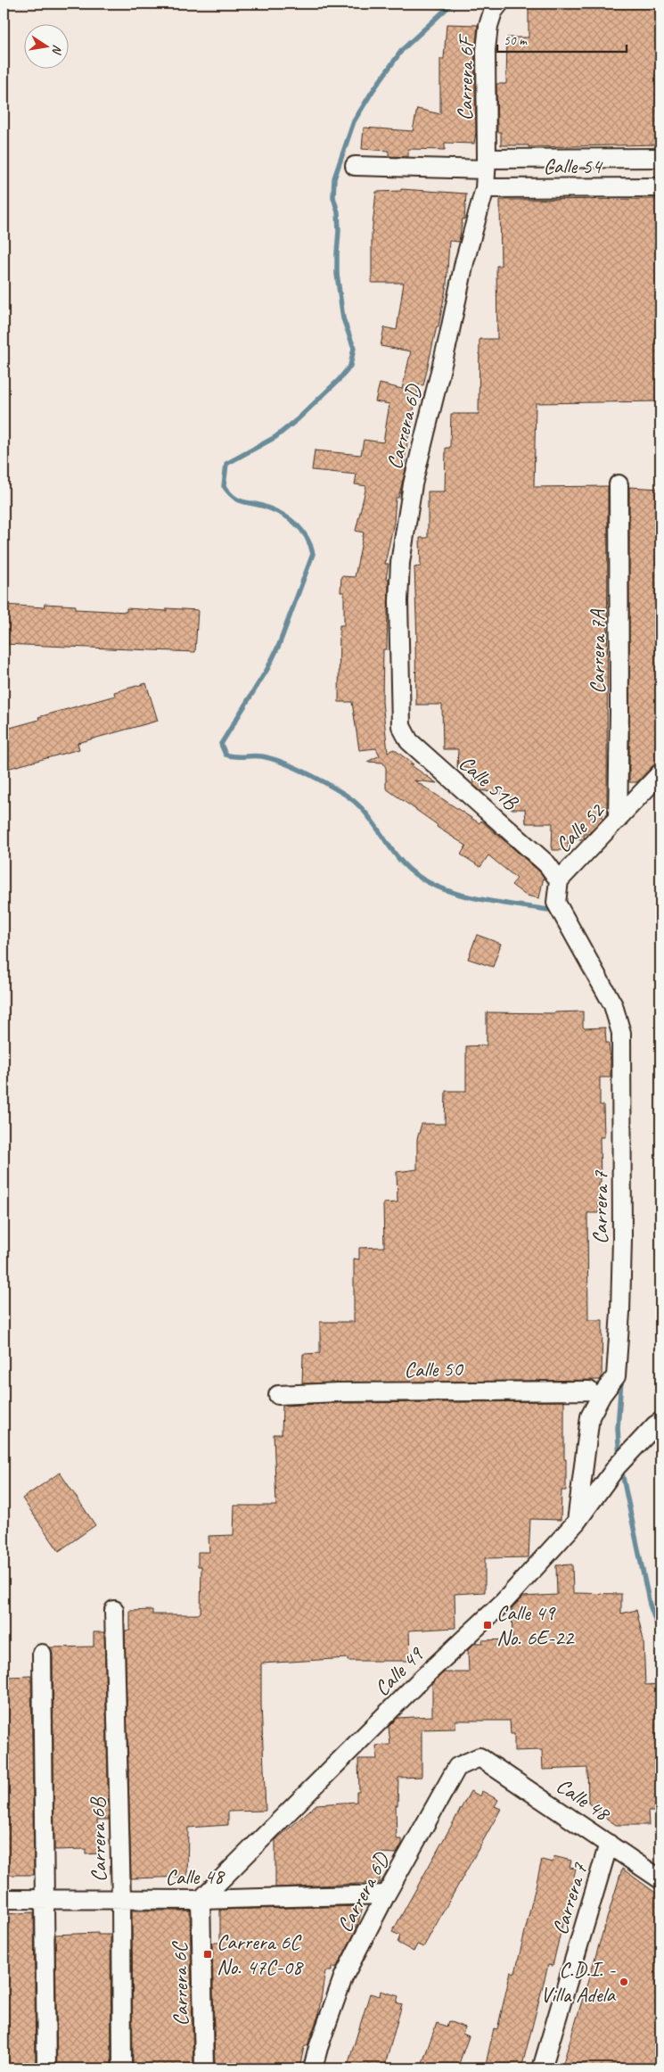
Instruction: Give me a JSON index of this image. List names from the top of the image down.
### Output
{
  "streets": {
    "street": [
      "Carrera 6F",
      "Calle 54",
      "Carrera 6D",
      "Carrera 7A",
      "Calle 51B",
      "Calle 52",
      "Carrera 7",
      "Calle 50",
      "Calle 49",
      "Calle 48",
      "Carrera 6B",
      "Carrera 6C"
    ]
  },
  "crossings": [
    ["Carrera 6F", "Calle 54"],
    ["Carrera 6F", "Carrera 6D"],
    ["Calle 54", "Carrera 6D"],
    ["Carrera 6D", "Calle 51B"],
    ["Carrera 6D", "Calle 48"],
    ["Carrera 7A", "Calle 52"],
    ["Calle 51B", "Calle 52"],
    ["Calle 52", "Carrera 7"],
    ["Carrera 7", "Calle 49"],
    ["Carrera 7", "Calle 48"],
    ["Calle 49", "Calle 48"],
    ["Calle 49", "Carrera 6C"],
    ["Calle 48", "Carrera 6B"],
    ["Calle 48", "Carrera 6C"]
  ],
  "places": {
    "transit": ["Calle 49 No. 6E-22", "Carrera 6C No. 47C-08"],
    "other": ["C.D.I. - Villa Adela"]
  },
  "scale_bar": "50 m",
  "north": "right"
}
